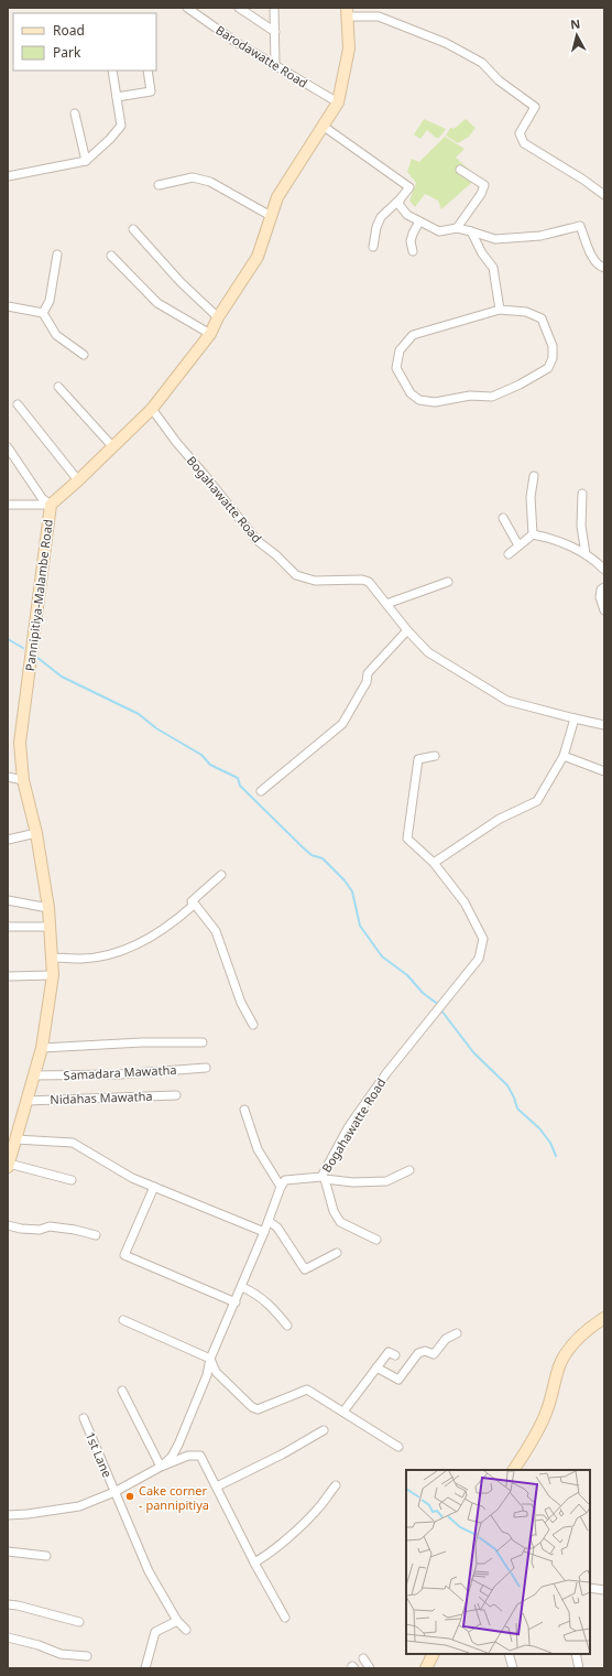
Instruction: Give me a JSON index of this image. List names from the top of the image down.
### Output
{
  "streets": {
    "street": [
      "Barodawatte Road",
      "Bogahawatte Road",
      "Pannipitiya-Malambe Road",
      "Samadara Mawatha",
      "Nidahas Mawatha",
      "1st Lane"
    ]
  },
  "crossings": [
    ["Barodawatte Road", "Pannipitiya-Malambe Road"],
    ["Bogahawatte Road", "Pannipitiya-Malambe Road"],
    ["Pannipitiya-Malambe Road", "Samadara Mawatha"],
    ["Pannipitiya-Malambe Road", "Nidahas Mawatha"]
  ],
  "places": ["Cake corner - pannipitiya"],
  "legend": ["Road", "Park"],
  "north": "top"
}
